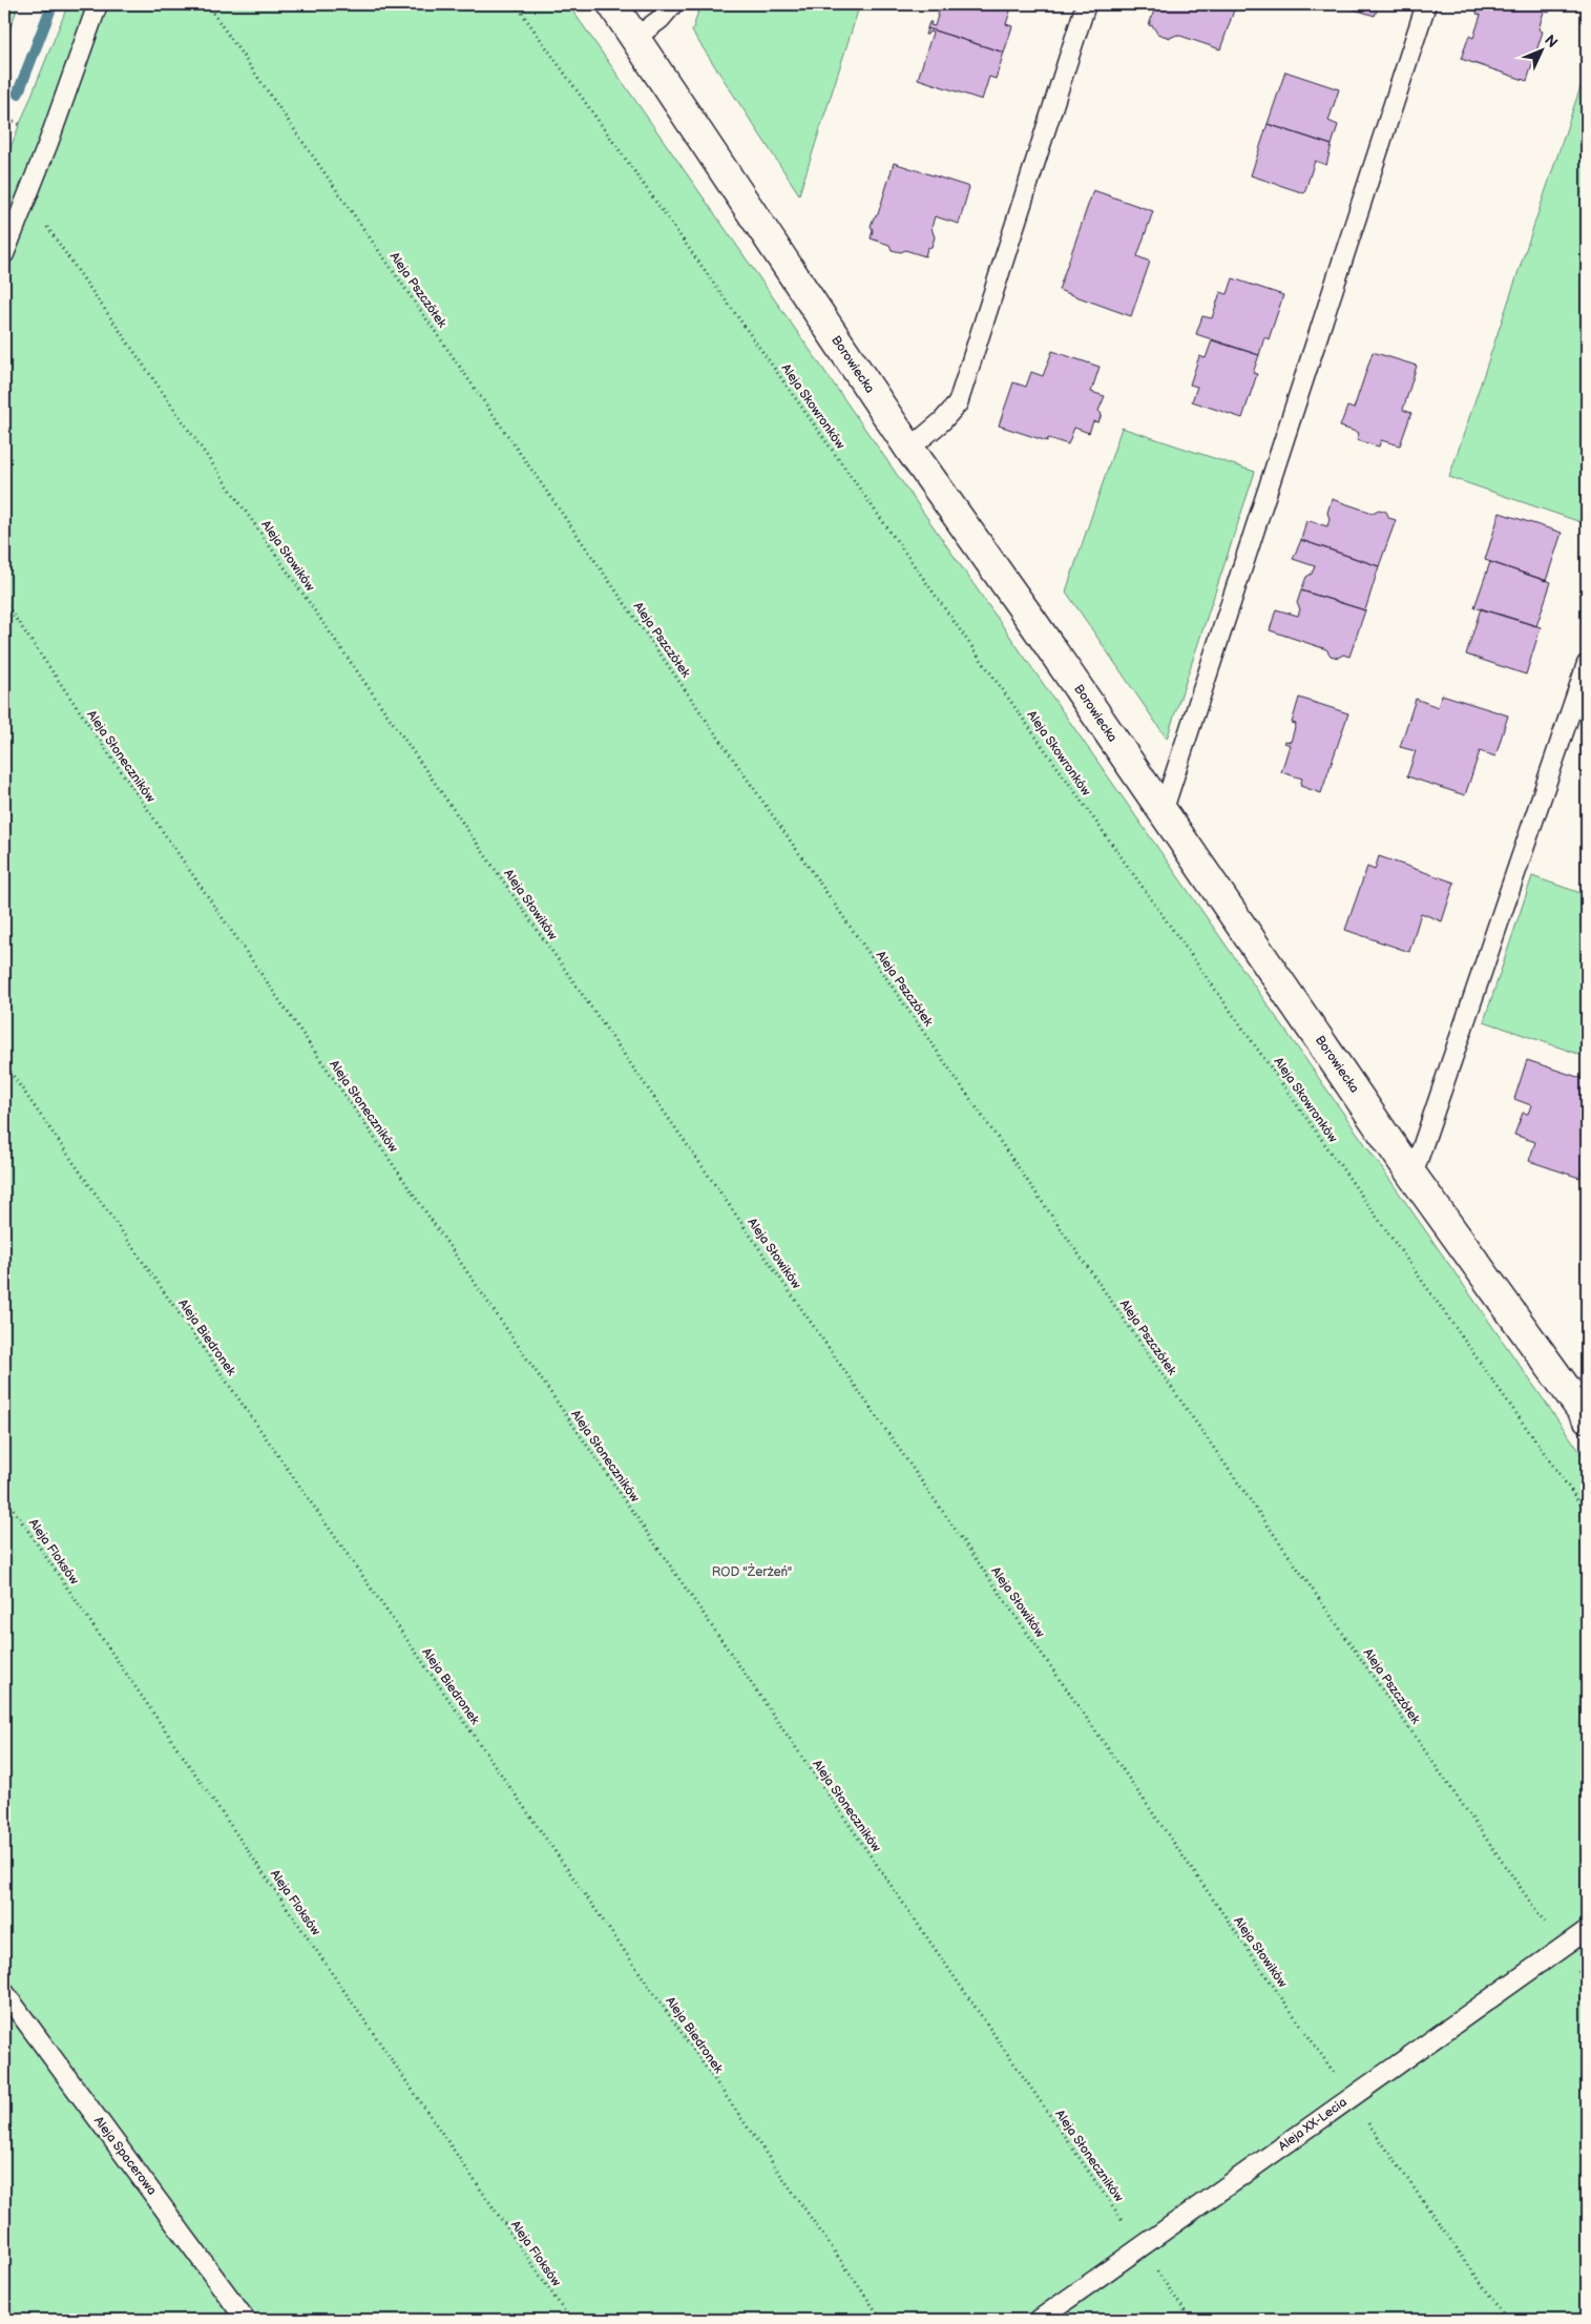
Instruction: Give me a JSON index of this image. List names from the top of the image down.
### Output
{
  "streets": {
    "street": ["Borowiecka"],
    "lane": ["Aleja XX-Lecia", "Aleja Spacerowa"],
    "path": [
      "Aleja Pszczółek",
      "Aleja Skowronków",
      "Aleja Słowików",
      "Aleja Słoneczników",
      "Aleja Biedronek",
      "Aleja Floksów"
    ]
  },
  "crossings": [
    ["Aleja Pszczółek", "Aleja XX-Lecia"],
    ["Aleja Słowików", "Aleja XX-Lecia"],
    ["Aleja Słoneczników", "Aleja XX-Lecia"]
  ],
  "parks": ["ROD \"Żerżeń\""],
  "north": "top right"
}
